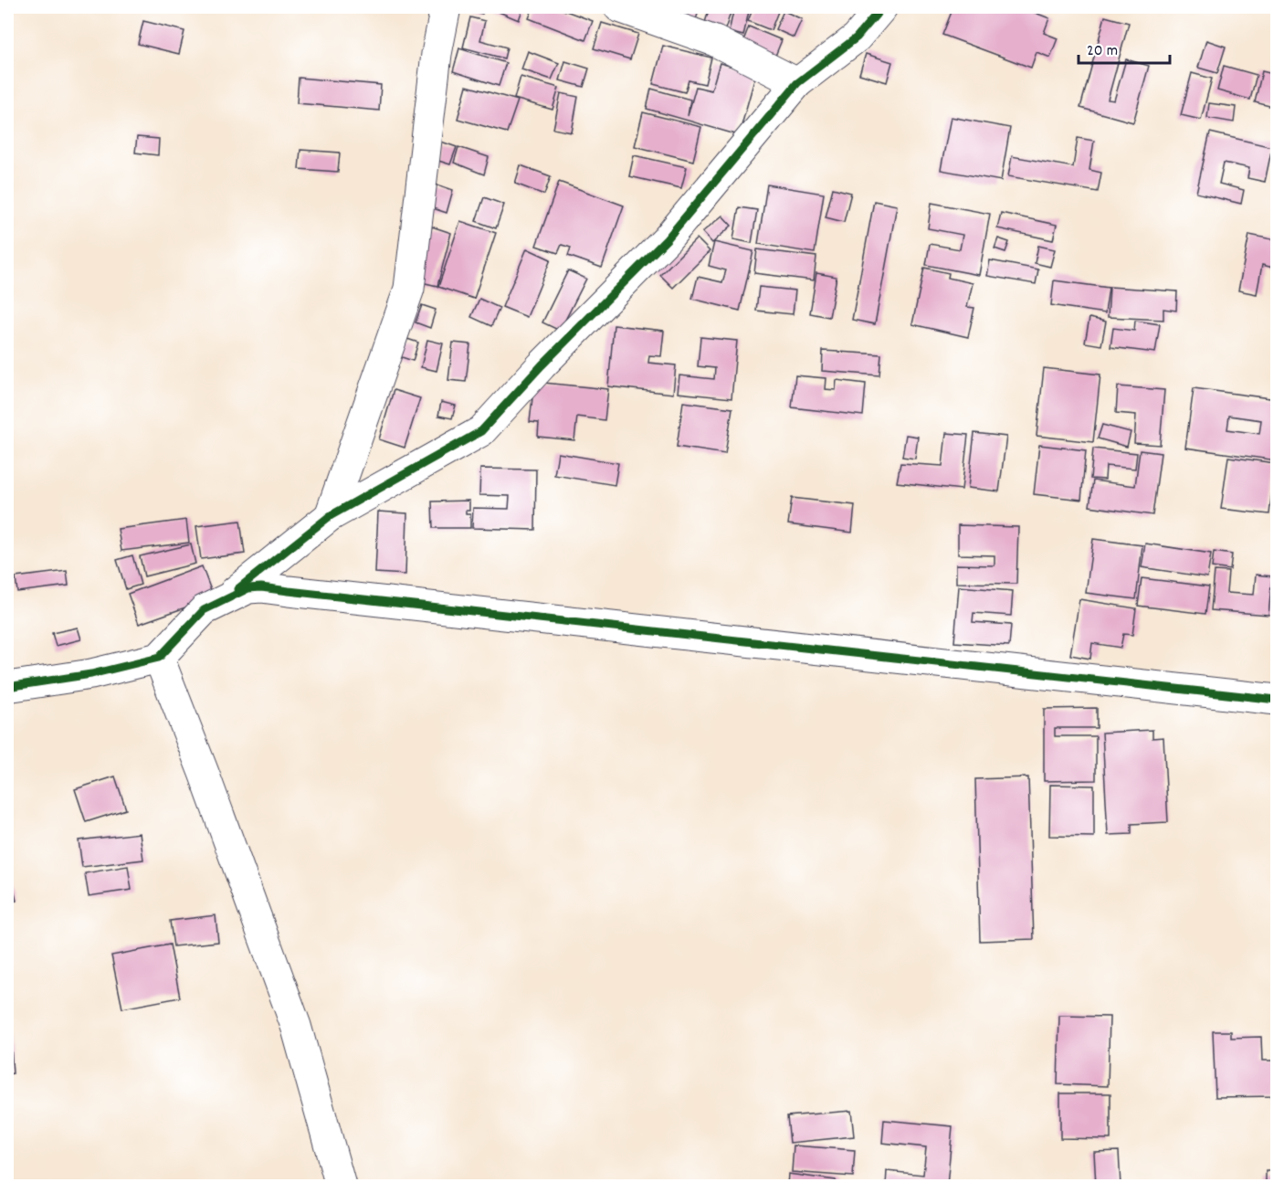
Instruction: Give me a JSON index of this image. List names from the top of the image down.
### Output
{
  "scale_bar": "20 m"
}
